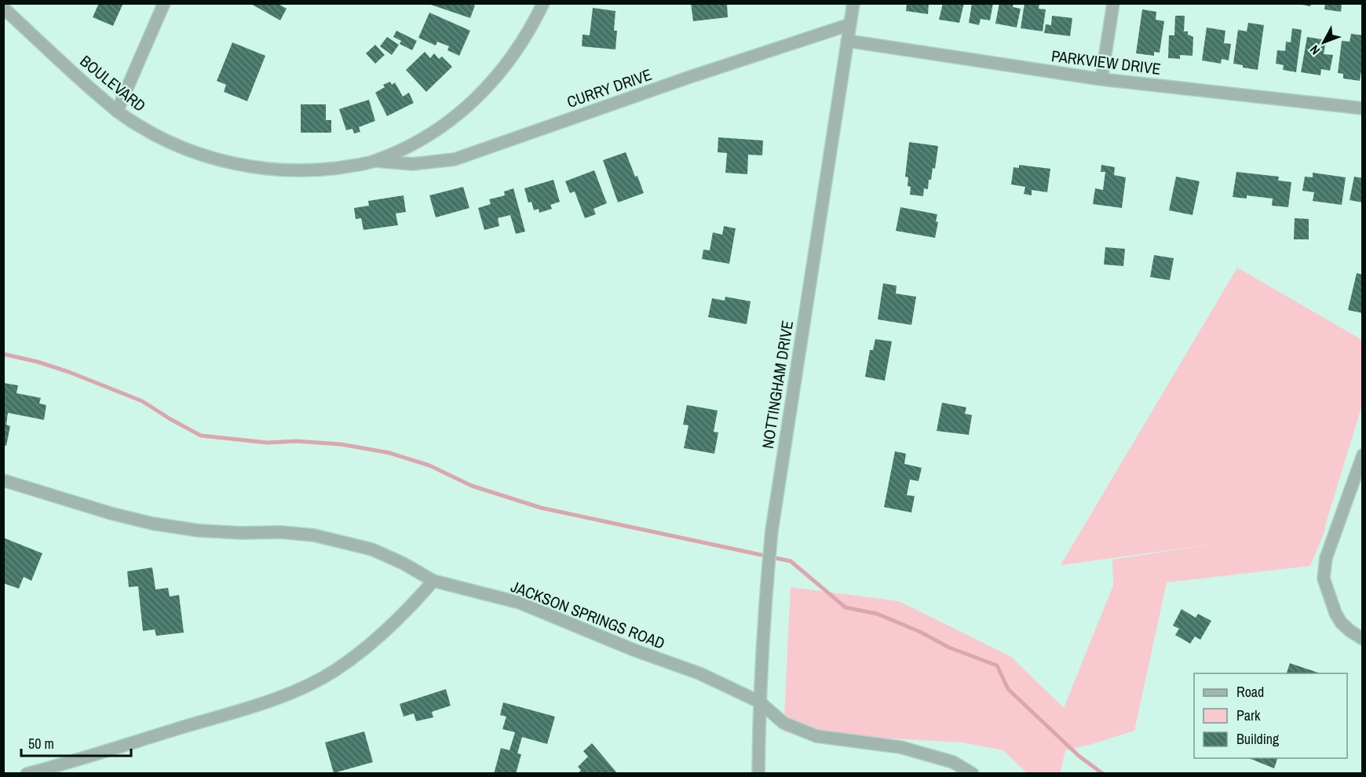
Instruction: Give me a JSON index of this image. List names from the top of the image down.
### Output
{
  "streets": {
    "street": [
      "PARKVIEW DRIVE",
      "BOULEVARD",
      "CURRY DRIVE",
      "NOTTINGHAM DRIVE",
      "JACKSON SPRINGS ROAD"
    ]
  },
  "crossings": [
    ["PARKVIEW DRIVE", "NOTTINGHAM DRIVE"],
    ["BOULEVARD", "CURRY DRIVE"],
    ["CURRY DRIVE", "NOTTINGHAM DRIVE"],
    ["NOTTINGHAM DRIVE", "JACKSON SPRINGS ROAD"]
  ],
  "legend": ["Road", "Park", "Building"],
  "scale_bar": "50 m",
  "north": "bottom left"
}
